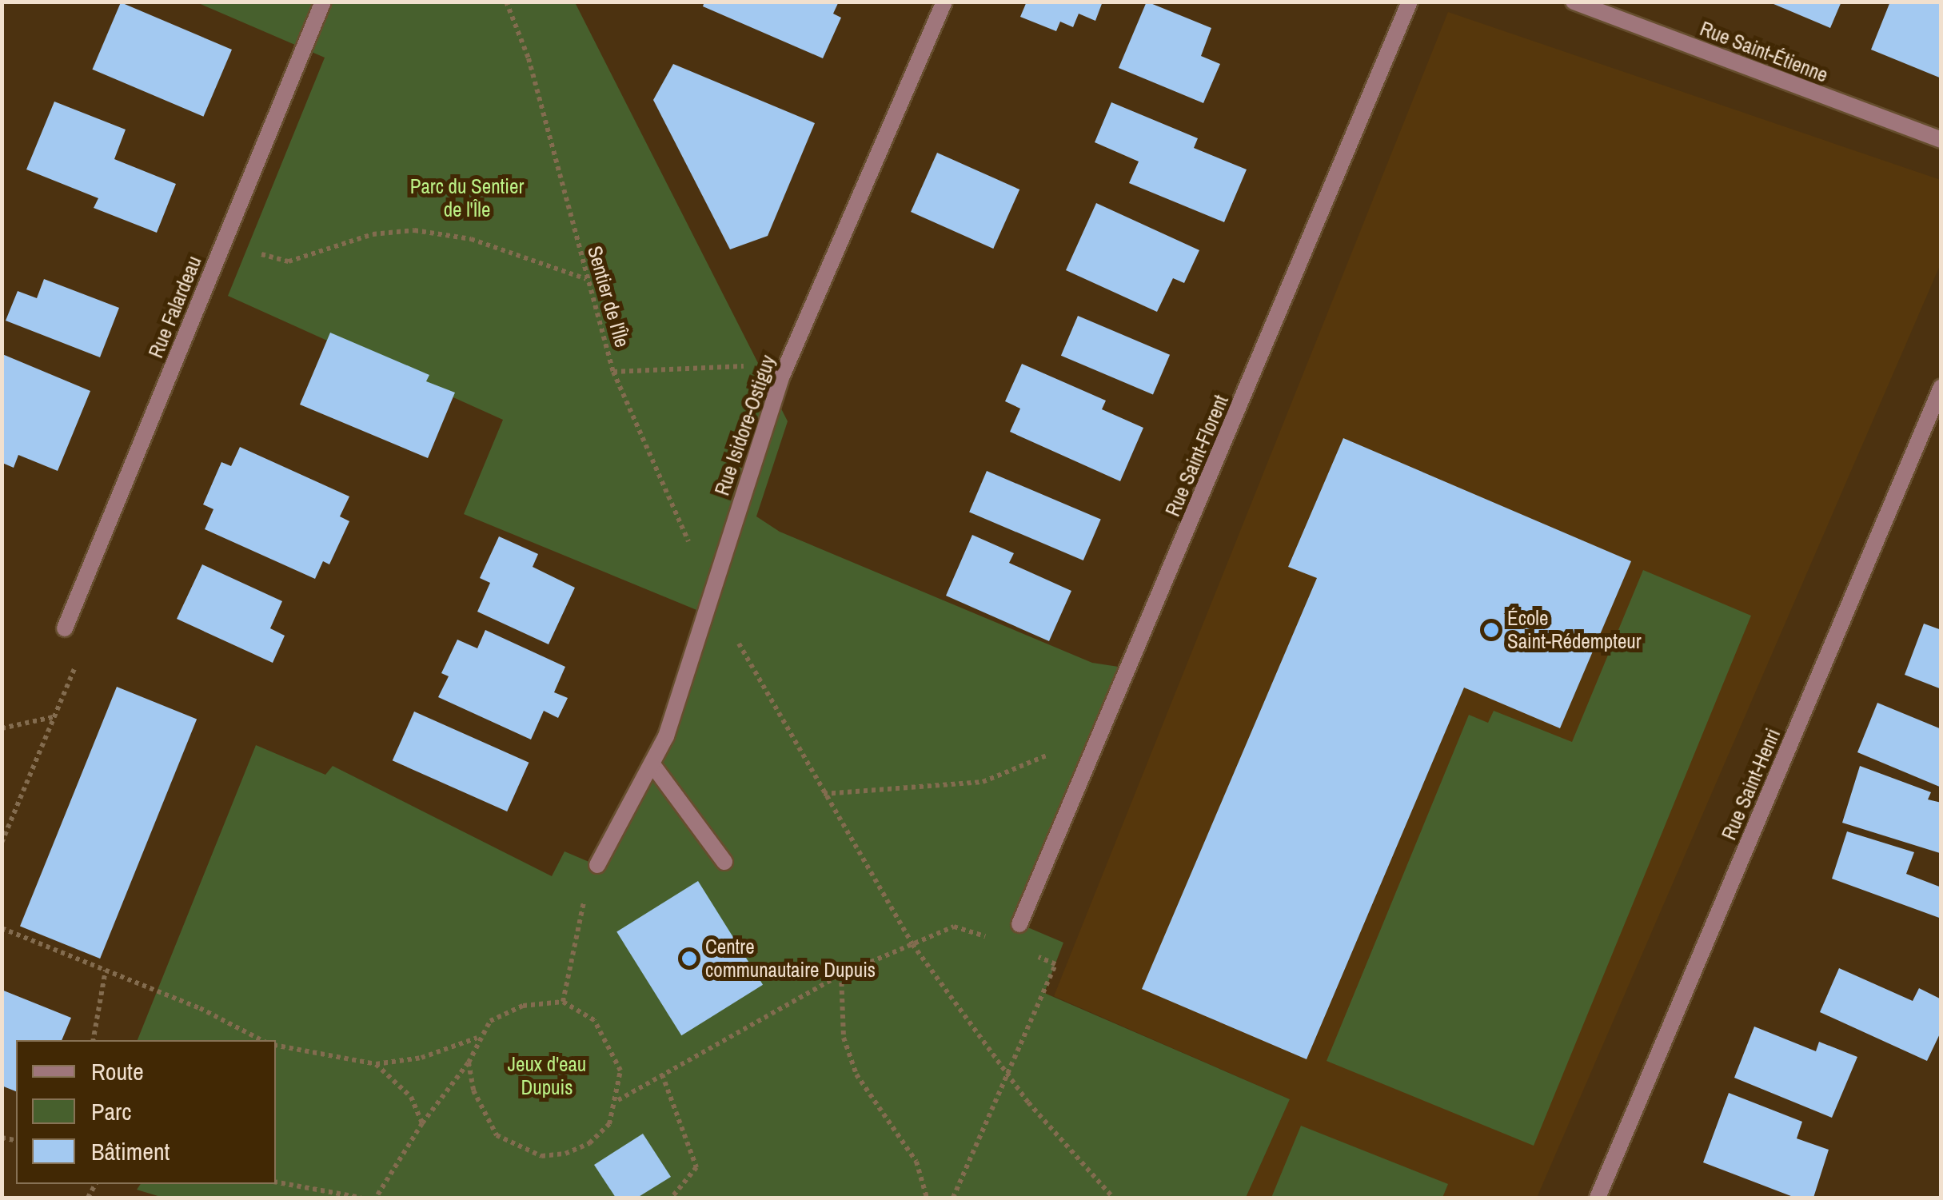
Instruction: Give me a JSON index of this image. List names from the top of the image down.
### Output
{
  "streets": {
    "street": [
      "Rue Saint-Étienne",
      "Rue Falardeau",
      "Rue Isidore-Ostiguy",
      "Rue Saint-Florent",
      "Rue Saint-Henri"
    ],
    "path": ["Sentier de l'Île"]
  },
  "crossings": [
    ["Sentier de l'Île", "Rue Isidore-Ostiguy"]
  ],
  "parks": ["Parc du Sentier de l'Île", "Jeux d'eau Dupuis"],
  "places": ["École Saint-Rédempteur", "Centre communautaire Dupuis"],
  "legend": ["Route", "Parc", "Bâtiment"]
}
